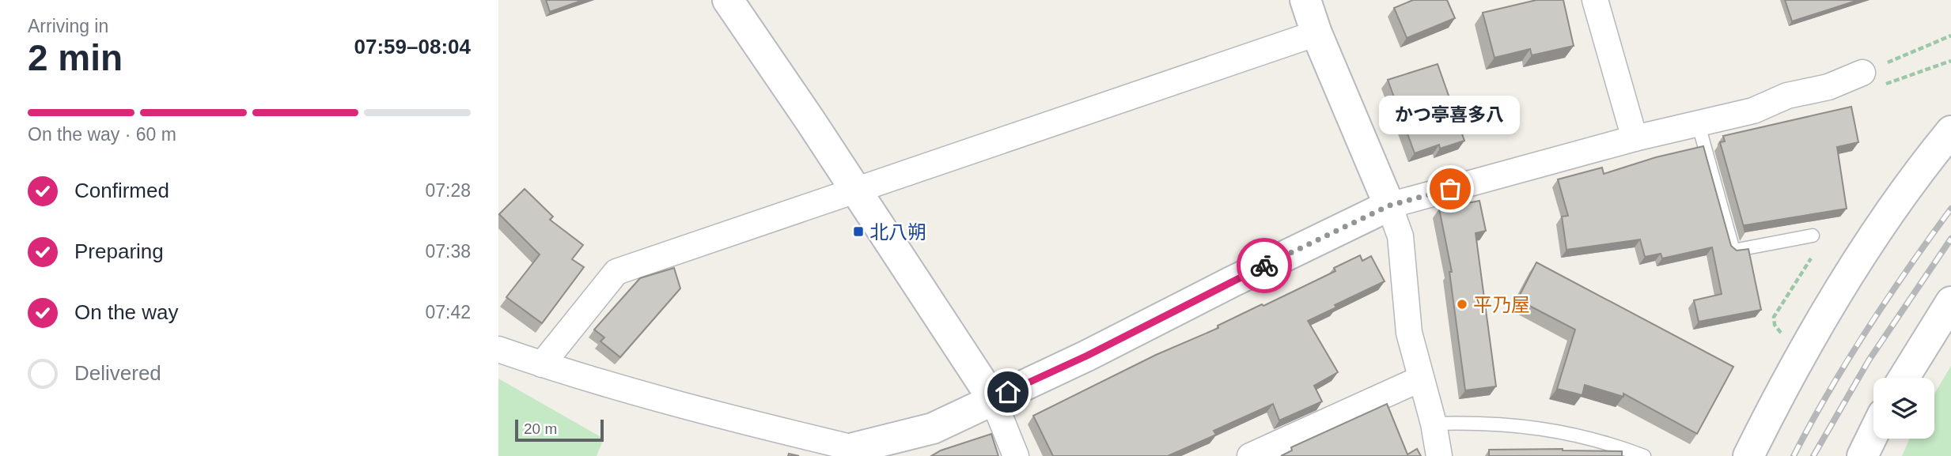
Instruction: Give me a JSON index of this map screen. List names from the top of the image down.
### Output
{
  "places": {
    "other": ["かつ亭喜多八", "平乃屋"],
    "transit": ["北八朔"]
  },
  "scale_bar": "20 m",
  "page": {
    "heading": ["2 min", "Arriving in", "07:59–08:04"],
    "bar": "On the way · 60 m",
    "bubble": "かつ亭喜多八",
    "list": [
      ["Confirmed", "07:28"],
      ["Preparing", "07:38"],
      ["On the way", "07:42"],
      "Delivered"
    ],
    "scale": "20 m"
  }
}
